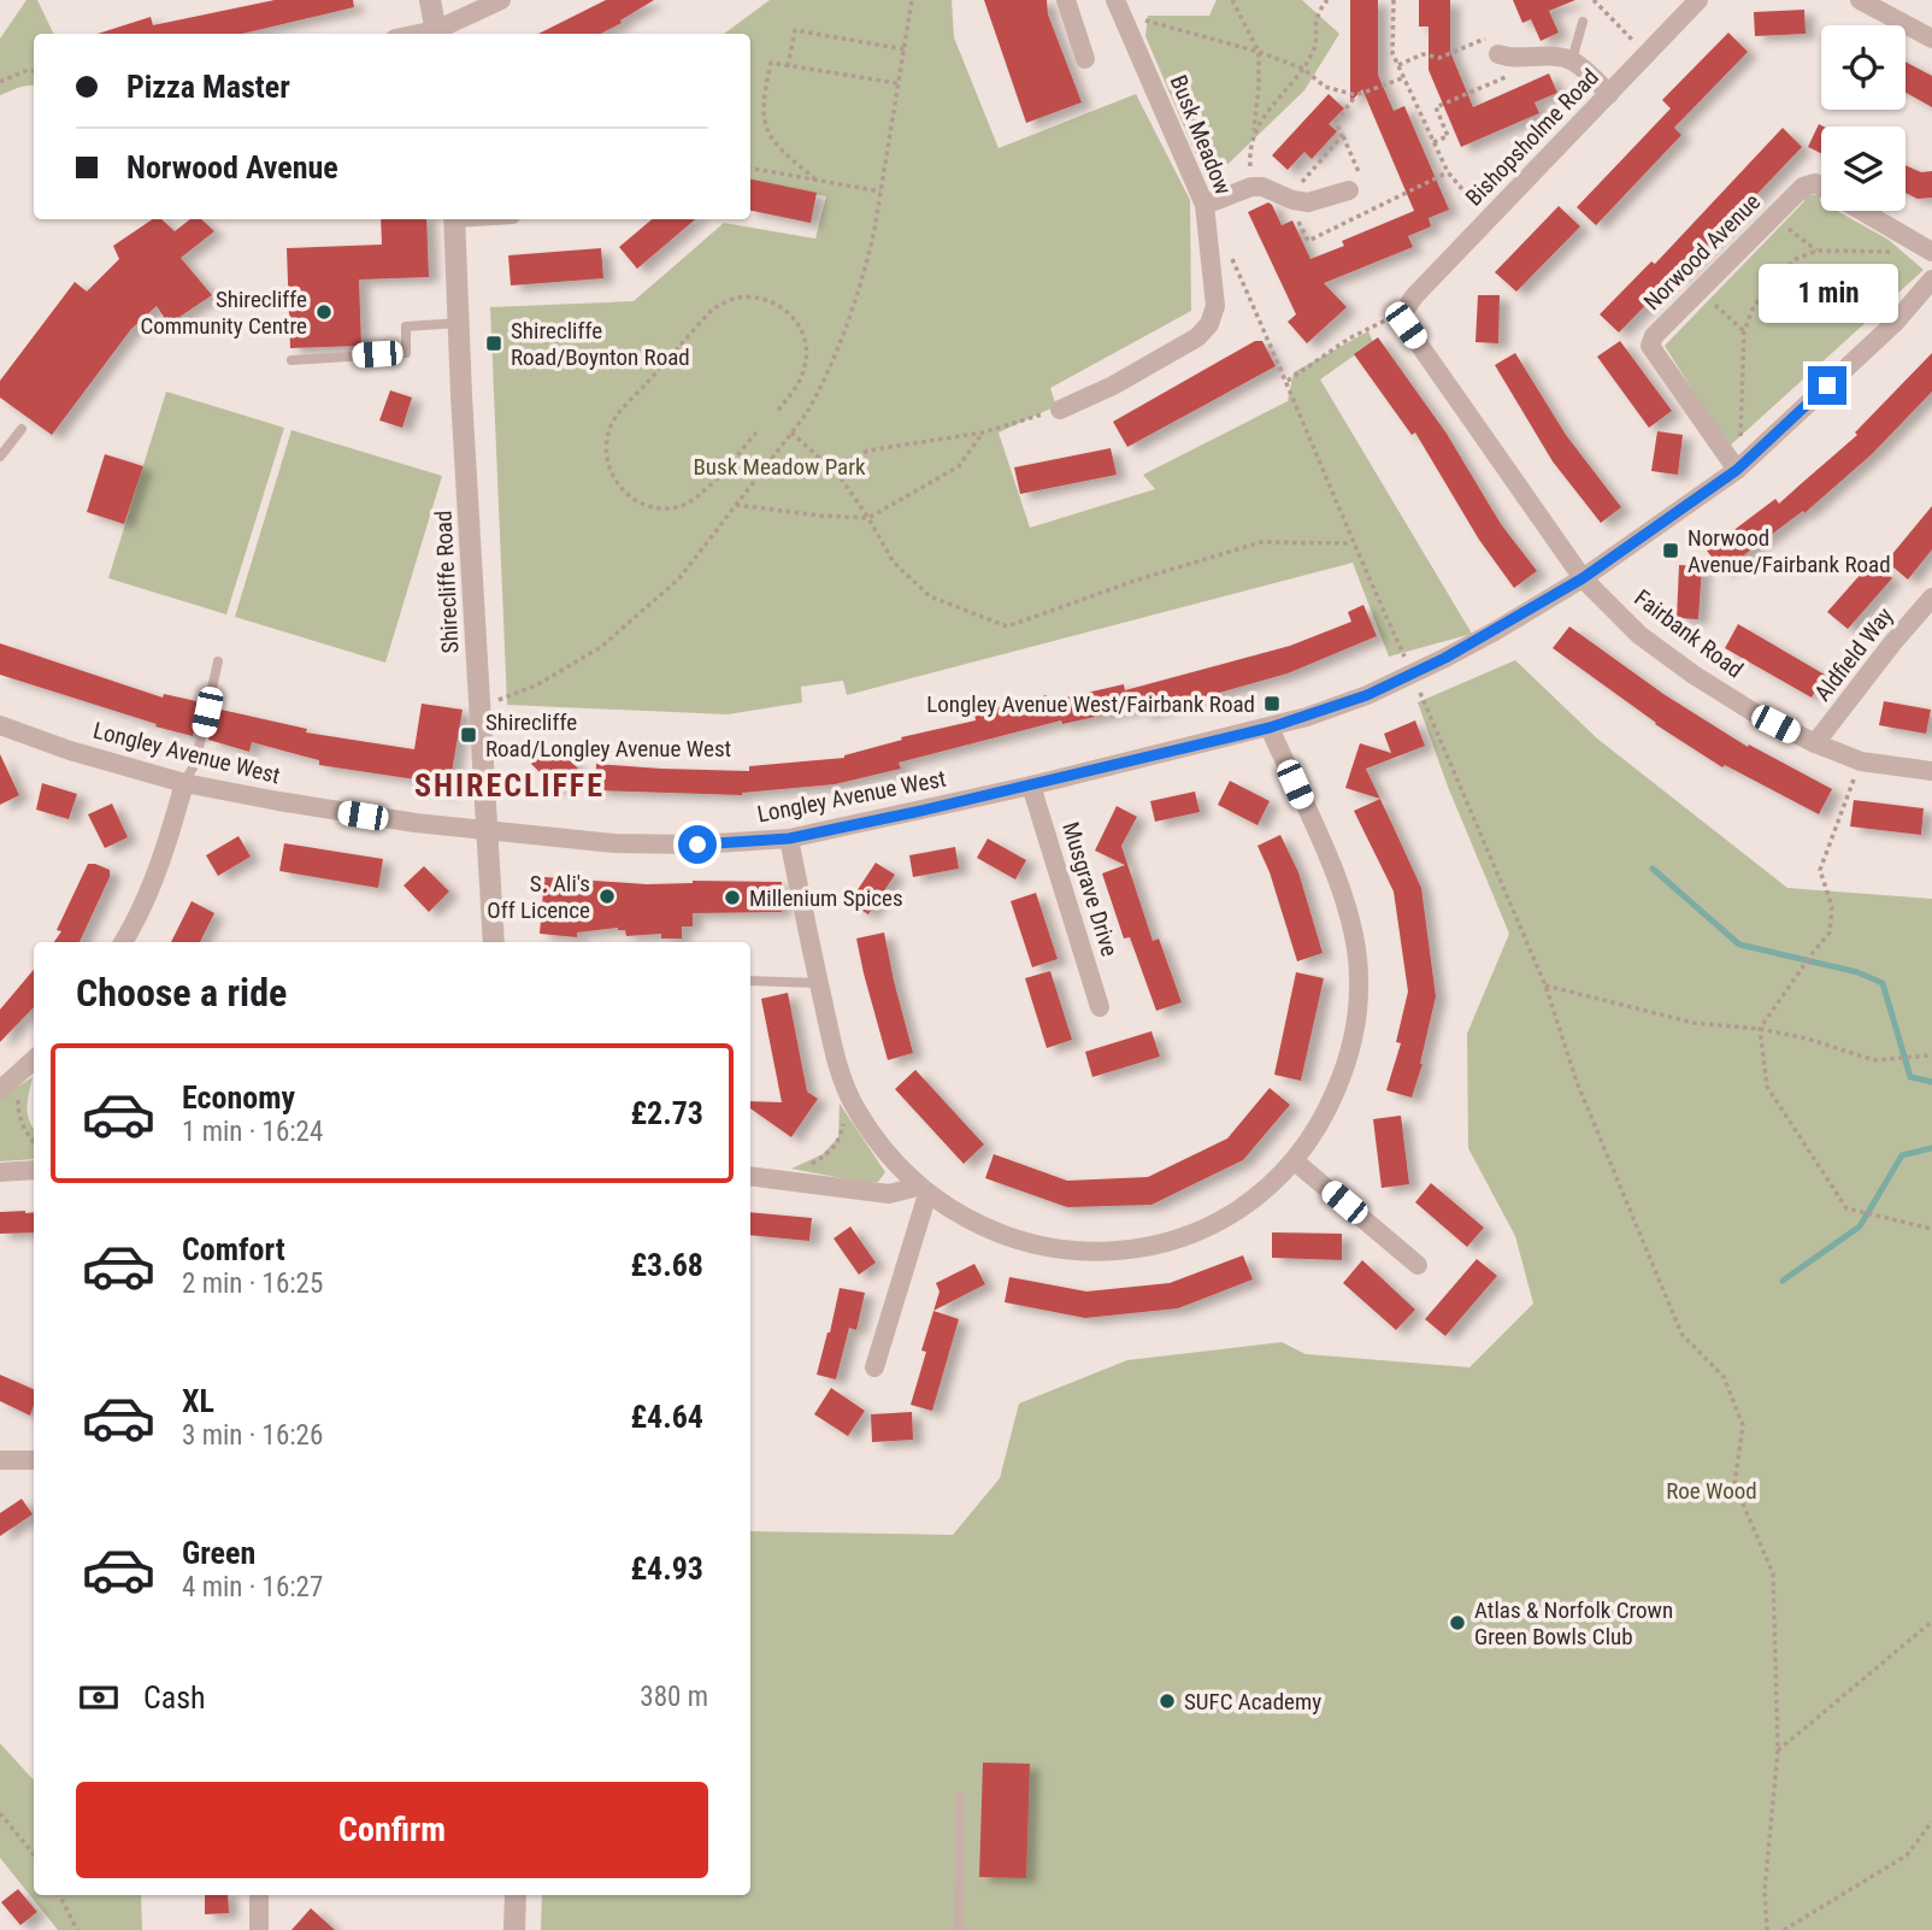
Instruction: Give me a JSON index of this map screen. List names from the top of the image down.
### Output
{
  "streets": {
    "street": [
      "Busk Meadow",
      "Bishopsholme Road",
      "Norwood Avenue",
      "Shirecliffe Road",
      "Fairbank Road",
      "Aldfield Way",
      "Longley Avenue West",
      "Musgrave Drive"
    ]
  },
  "crossings": [
    ["Bishopsholme Road", "Fairbank Road"],
    ["Shirecliffe Road", "Longley Avenue West"],
    ["Fairbank Road", "Aldfield Way"],
    ["Fairbank Road", "Longley Avenue West"],
    ["Longley Avenue West", "Musgrave Drive"]
  ],
  "districts": ["SHIRECLIFFE"],
  "parks": ["Busk Meadow Park", "Roe Wood"],
  "places": {
    "other": [
      "Shirecliffe Community Centre",
      "S. Ali's Off Licence",
      "Millenium Spices",
      "Atlas & Norfolk Crown Green Bowls Club",
      "SUFC Academy"
    ],
    "transit": [
      "Shirecliffe Road/Boynton Road",
      "Norwood Avenue/Fairbank Road",
      "Longley Avenue West/Fairbank Road",
      "Shirecliffe Road/Longley Avenue West"
    ]
  },
  "page": {
    "banner": ["Pizza Master", "Norwood Avenue"],
    "bubble": "1 min",
    "heading": "Choose a ride",
    "list": [
      {
        "name": "Economy",
        "note": "1 min · 16:24",
        "value": "£2.73"
      },
      {
        "name": "Comfort",
        "note": "2 min · 16:25",
        "value": "£3.68"
      },
      {
        "name": "XL",
        "note": "3 min · 16:26",
        "value": "£4.64"
      },
      {
        "name": "Green",
        "note": "4 min · 16:27",
        "value": "£4.93"
      }
    ],
    "pay": ["Cash", "380 m"],
    "buttons": "Confirm"
  }
}
